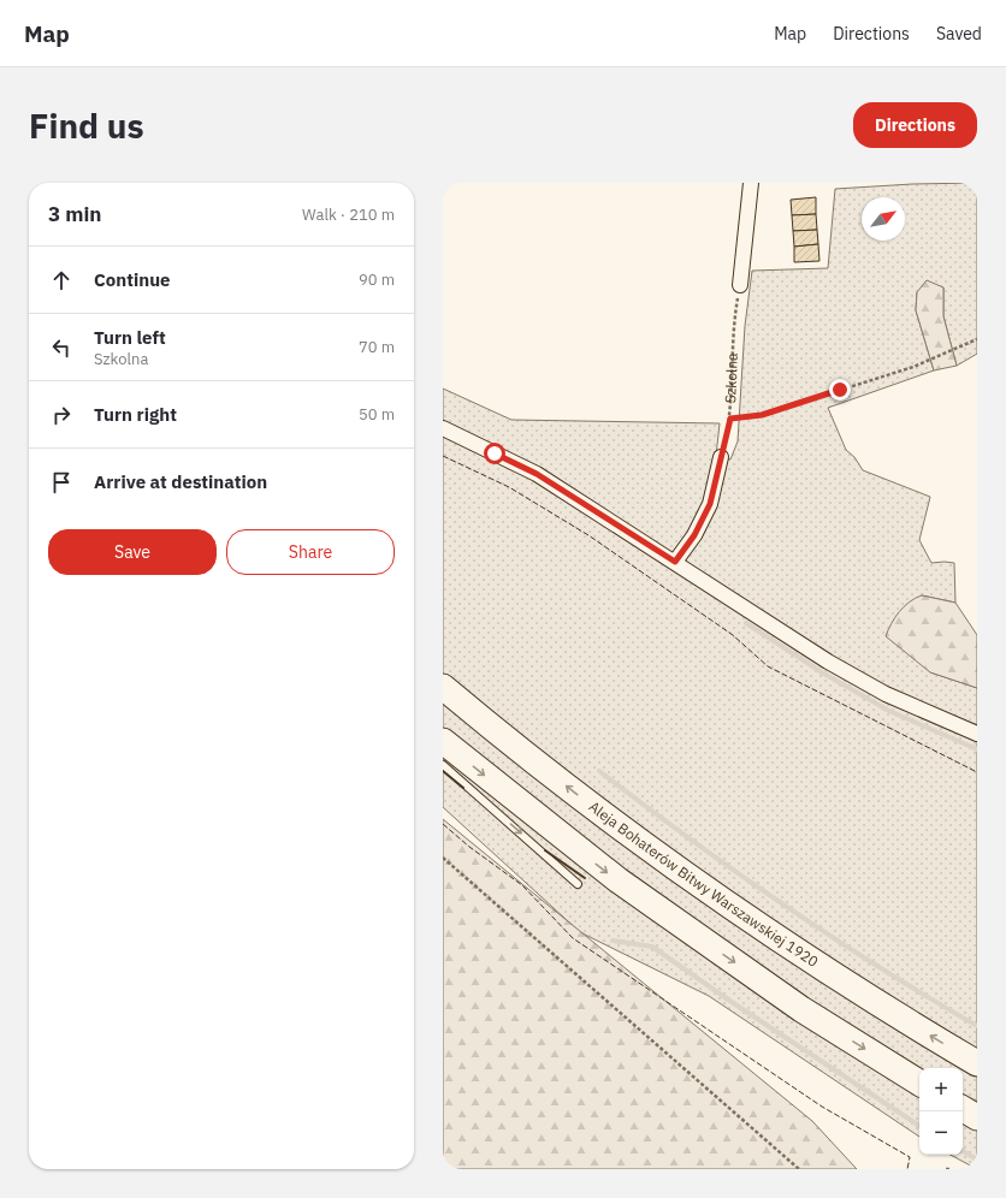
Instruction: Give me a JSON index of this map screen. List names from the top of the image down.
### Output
{
  "streets": {
    "highway": ["Aleja Bohaterów Bitwy Warszawskiej 1920"],
    "path": ["Szkolna"]
  },
  "north": "top right",
  "page": {
    "header": "Map",
    "nav": ["Map", "Directions", "Saved"],
    "buttons": [
      "Directions",
      ["Save", "Share"]
    ],
    "title": "Find us",
    "heading": ["3 min", "Walk · 210 m"],
    "list": [
      ["Continue", "90 m"],
      ["Turn left", "Szkolna", "70 m"],
      ["Turn right", "50 m"],
      "Arrive at destination"
    ],
    "map_buttons": ["+", "−"]
  }
}
